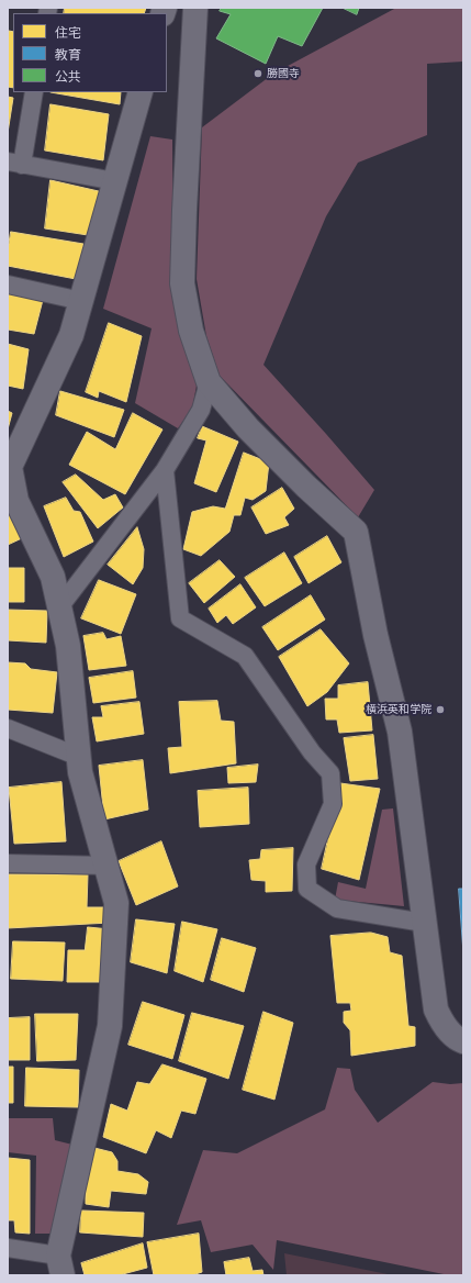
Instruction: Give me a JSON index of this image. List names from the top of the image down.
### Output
{
  "places": ["勝國寺", "横浜英和学院"],
  "legend": ["住宅", "教育", "公共"]
}
